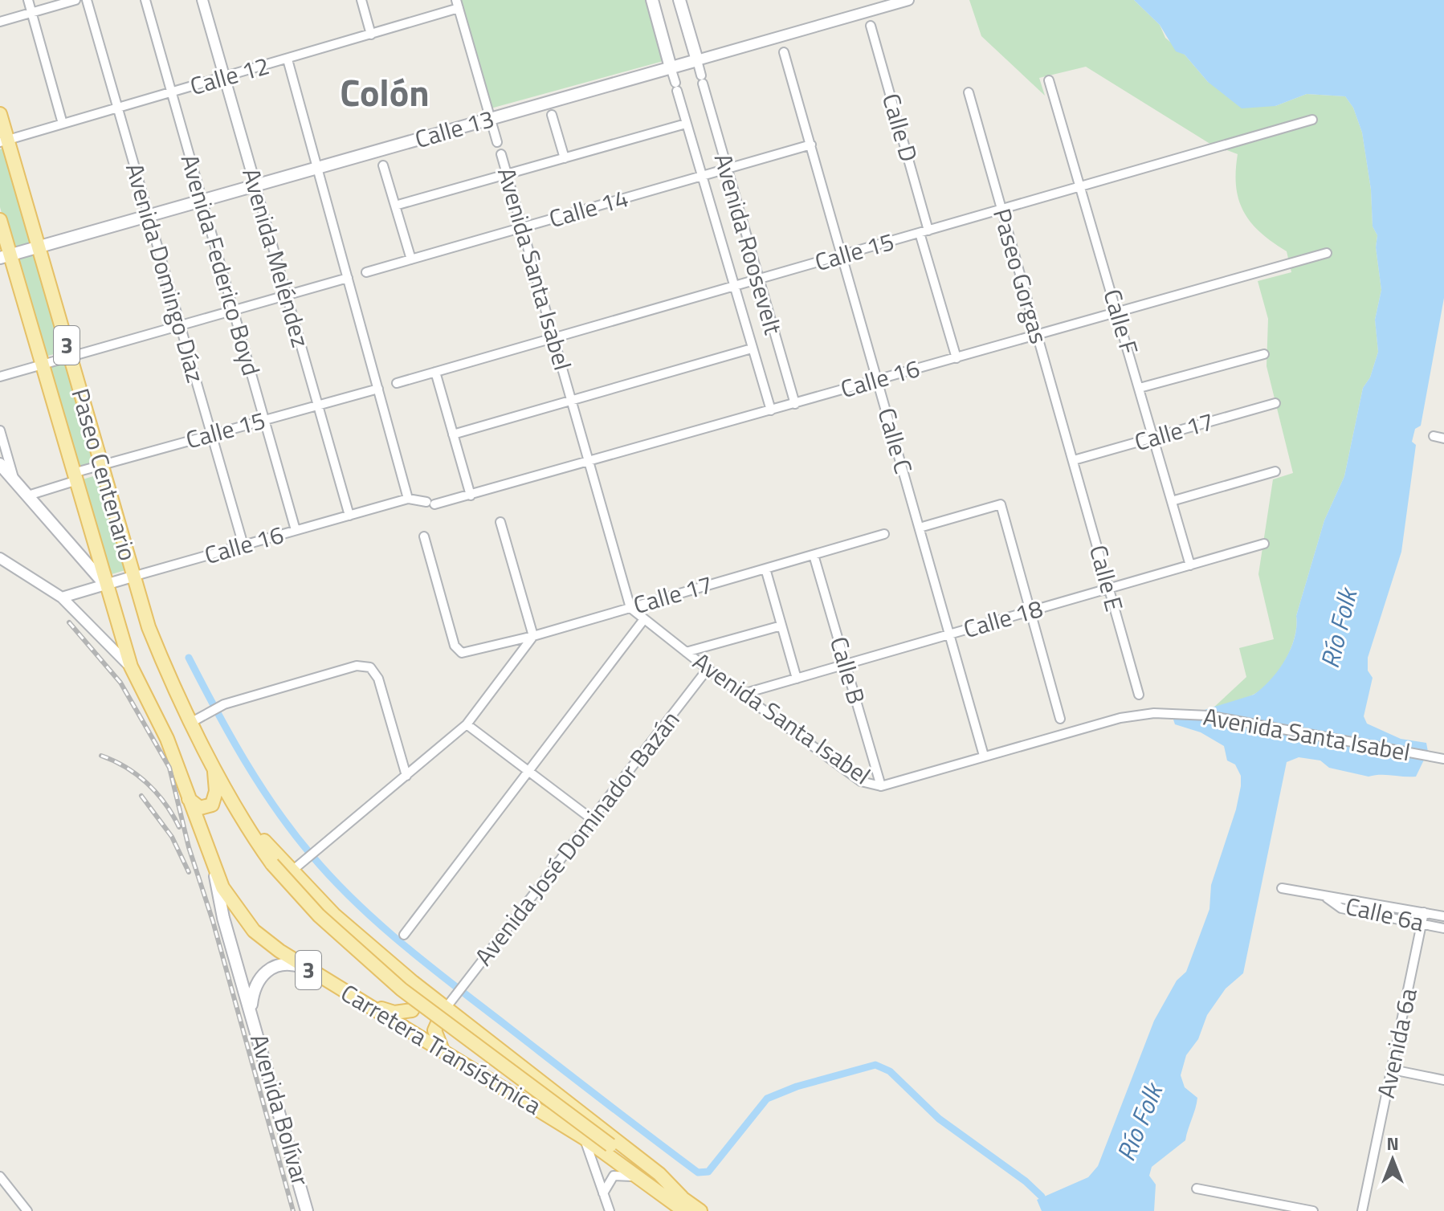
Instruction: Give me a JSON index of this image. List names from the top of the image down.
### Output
{
  "streets": {
    "main road": [
      "Calle 13",
      "Avenida Roosevelt",
      "3",
      "Paseo Centenario",
      "Carretera Transístmica",
      "Avenida Bolívar"
    ],
    "street": [
      "Calle 12",
      "Calle D",
      "Calle 14",
      "Calle 15",
      "Avenida Meléndez",
      "Avenida Federico Boyd",
      "Avenida Santa Isabel",
      "Avenida Domingo Díaz",
      "Paseo Gorgas",
      "Calle F",
      "Calle 16",
      "Calle 17",
      "Calle C",
      "Calle E",
      "Calle 18",
      "Calle B",
      "Avenida José Dominador Bazán",
      "Calle 6a",
      "Avenida 6a"
    ]
  },
  "crossings": [
    ["Calle 12", "Avenida Meléndez"],
    ["Calle 12", "Avenida Federico Boyd"],
    ["Calle 12", "Avenida Santa Isabel"],
    ["Calle 12", "Avenida Domingo Díaz"],
    ["Calle 12", "Paseo Centenario"],
    ["Calle D", "Calle 13"],
    ["Calle D", "Calle 15"],
    ["Calle D", "Calle 16"],
    ["Calle 13", "Avenida Roosevelt"],
    ["Calle 13", "Avenida Meléndez"],
    ["Calle 13", "Avenida Federico Boyd"],
    ["Calle 13", "Avenida Santa Isabel"],
    ["Calle 13", "Avenida Domingo Díaz"],
    ["Calle 13", "Calle C"],
    ["Calle 13", "Paseo Centenario"],
    ["Calle 14", "Avenida Roosevelt"],
    ["Calle 14", "Avenida Santa Isabel"],
    ["Calle 14", "Calle C"],
    ["Avenida Roosevelt", "Calle 15"],
    ["Avenida Roosevelt", "Calle 16"],
    ["Calle 15", "Avenida Meléndez"],
    ["Calle 15", "Avenida Federico Boyd"],
    ["Calle 15", "Avenida Santa Isabel"],
    ["Calle 15", "Avenida Domingo Díaz"],
    ["Calle 15", "Paseo Gorgas"],
    ["Calle 15", "Calle F"],
    ["Calle 15", "Calle C"],
    ["Calle 15", "Paseo Centenario"],
    ["Avenida Meléndez", "Calle 16"],
    ["Avenida Federico Boyd", "Calle 16"],
    ["Avenida Santa Isabel", "Calle 16"],
    ["Avenida Santa Isabel", "Calle 17"],
    ["Avenida Santa Isabel", "Calle C"],
    ["Avenida Santa Isabel", "Calle 18"],
    ["Avenida Santa Isabel", "Calle B"],
    ["Avenida Santa Isabel", "Avenida José Dominador Bazán"],
    ["Avenida Domingo Díaz", "Calle 16"],
    ["Paseo Gorgas", "Calle 16"],
    ["Paseo Gorgas", "Calle 17"],
    ["Paseo Gorgas", "Calle E"],
    ["Calle F", "Calle 16"],
    ["Calle F", "Calle 17"],
    ["Calle F", "Calle 18"],
    ["Calle 16", "Calle C"],
    ["Calle 16", "Paseo Centenario"],
    ["Calle 16", "Carretera Transístmica"],
    ["Calle 17", "Calle E"],
    ["Calle 17", "Calle B"],
    ["Calle C", "Calle 18"],
    ["Paseo Centenario", "Carretera Transístmica"],
    ["Calle E", "Calle 18"],
    ["Calle 18", "Calle B"],
    ["Calle 6a", "Avenida 6a"],
    ["Carretera Transístmica", "Avenida Bolívar"]
  ],
  "districts": ["Colón"],
  "water": ["Río Folk"],
  "north": "top"
}
